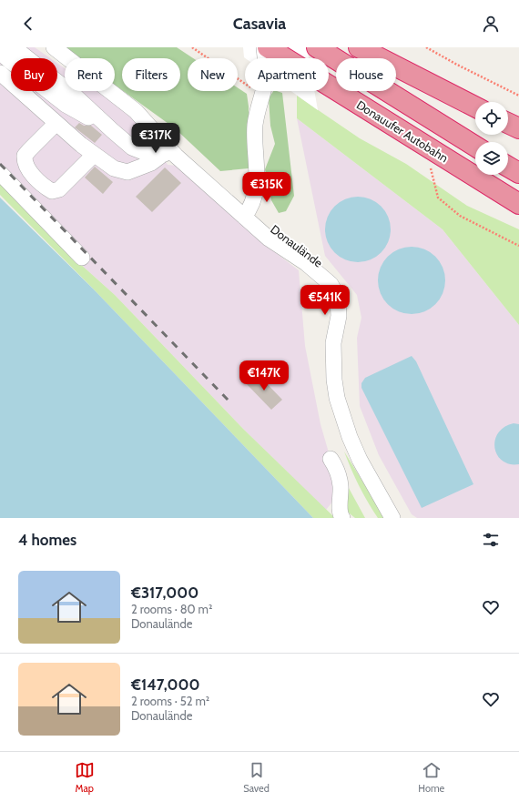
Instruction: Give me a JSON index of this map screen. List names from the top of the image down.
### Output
{
  "streets": {
    "highway": ["Donauufer Autobahn"],
    "street": ["Donaulände"]
  },
  "page": {
    "header": "Casavia",
    "chip": [
      "Buy",
      "Rent",
      "Filters",
      "New",
      "Apartment",
      "House"
    ],
    "price": [
      "€317K",
      "€315K",
      "€541K",
      "€147K"
    ],
    "heading": "4 homes",
    "list": [
      {
        "name": "€317,000",
        "note": "2 rooms · 80 m² · Donaulände"
      },
      {
        "name": "€147,000",
        "note": "2 rooms · 52 m² · Donaulände"
      }
    ],
    "tabs": ["Map", "Saved", "Home"]
  }
}
